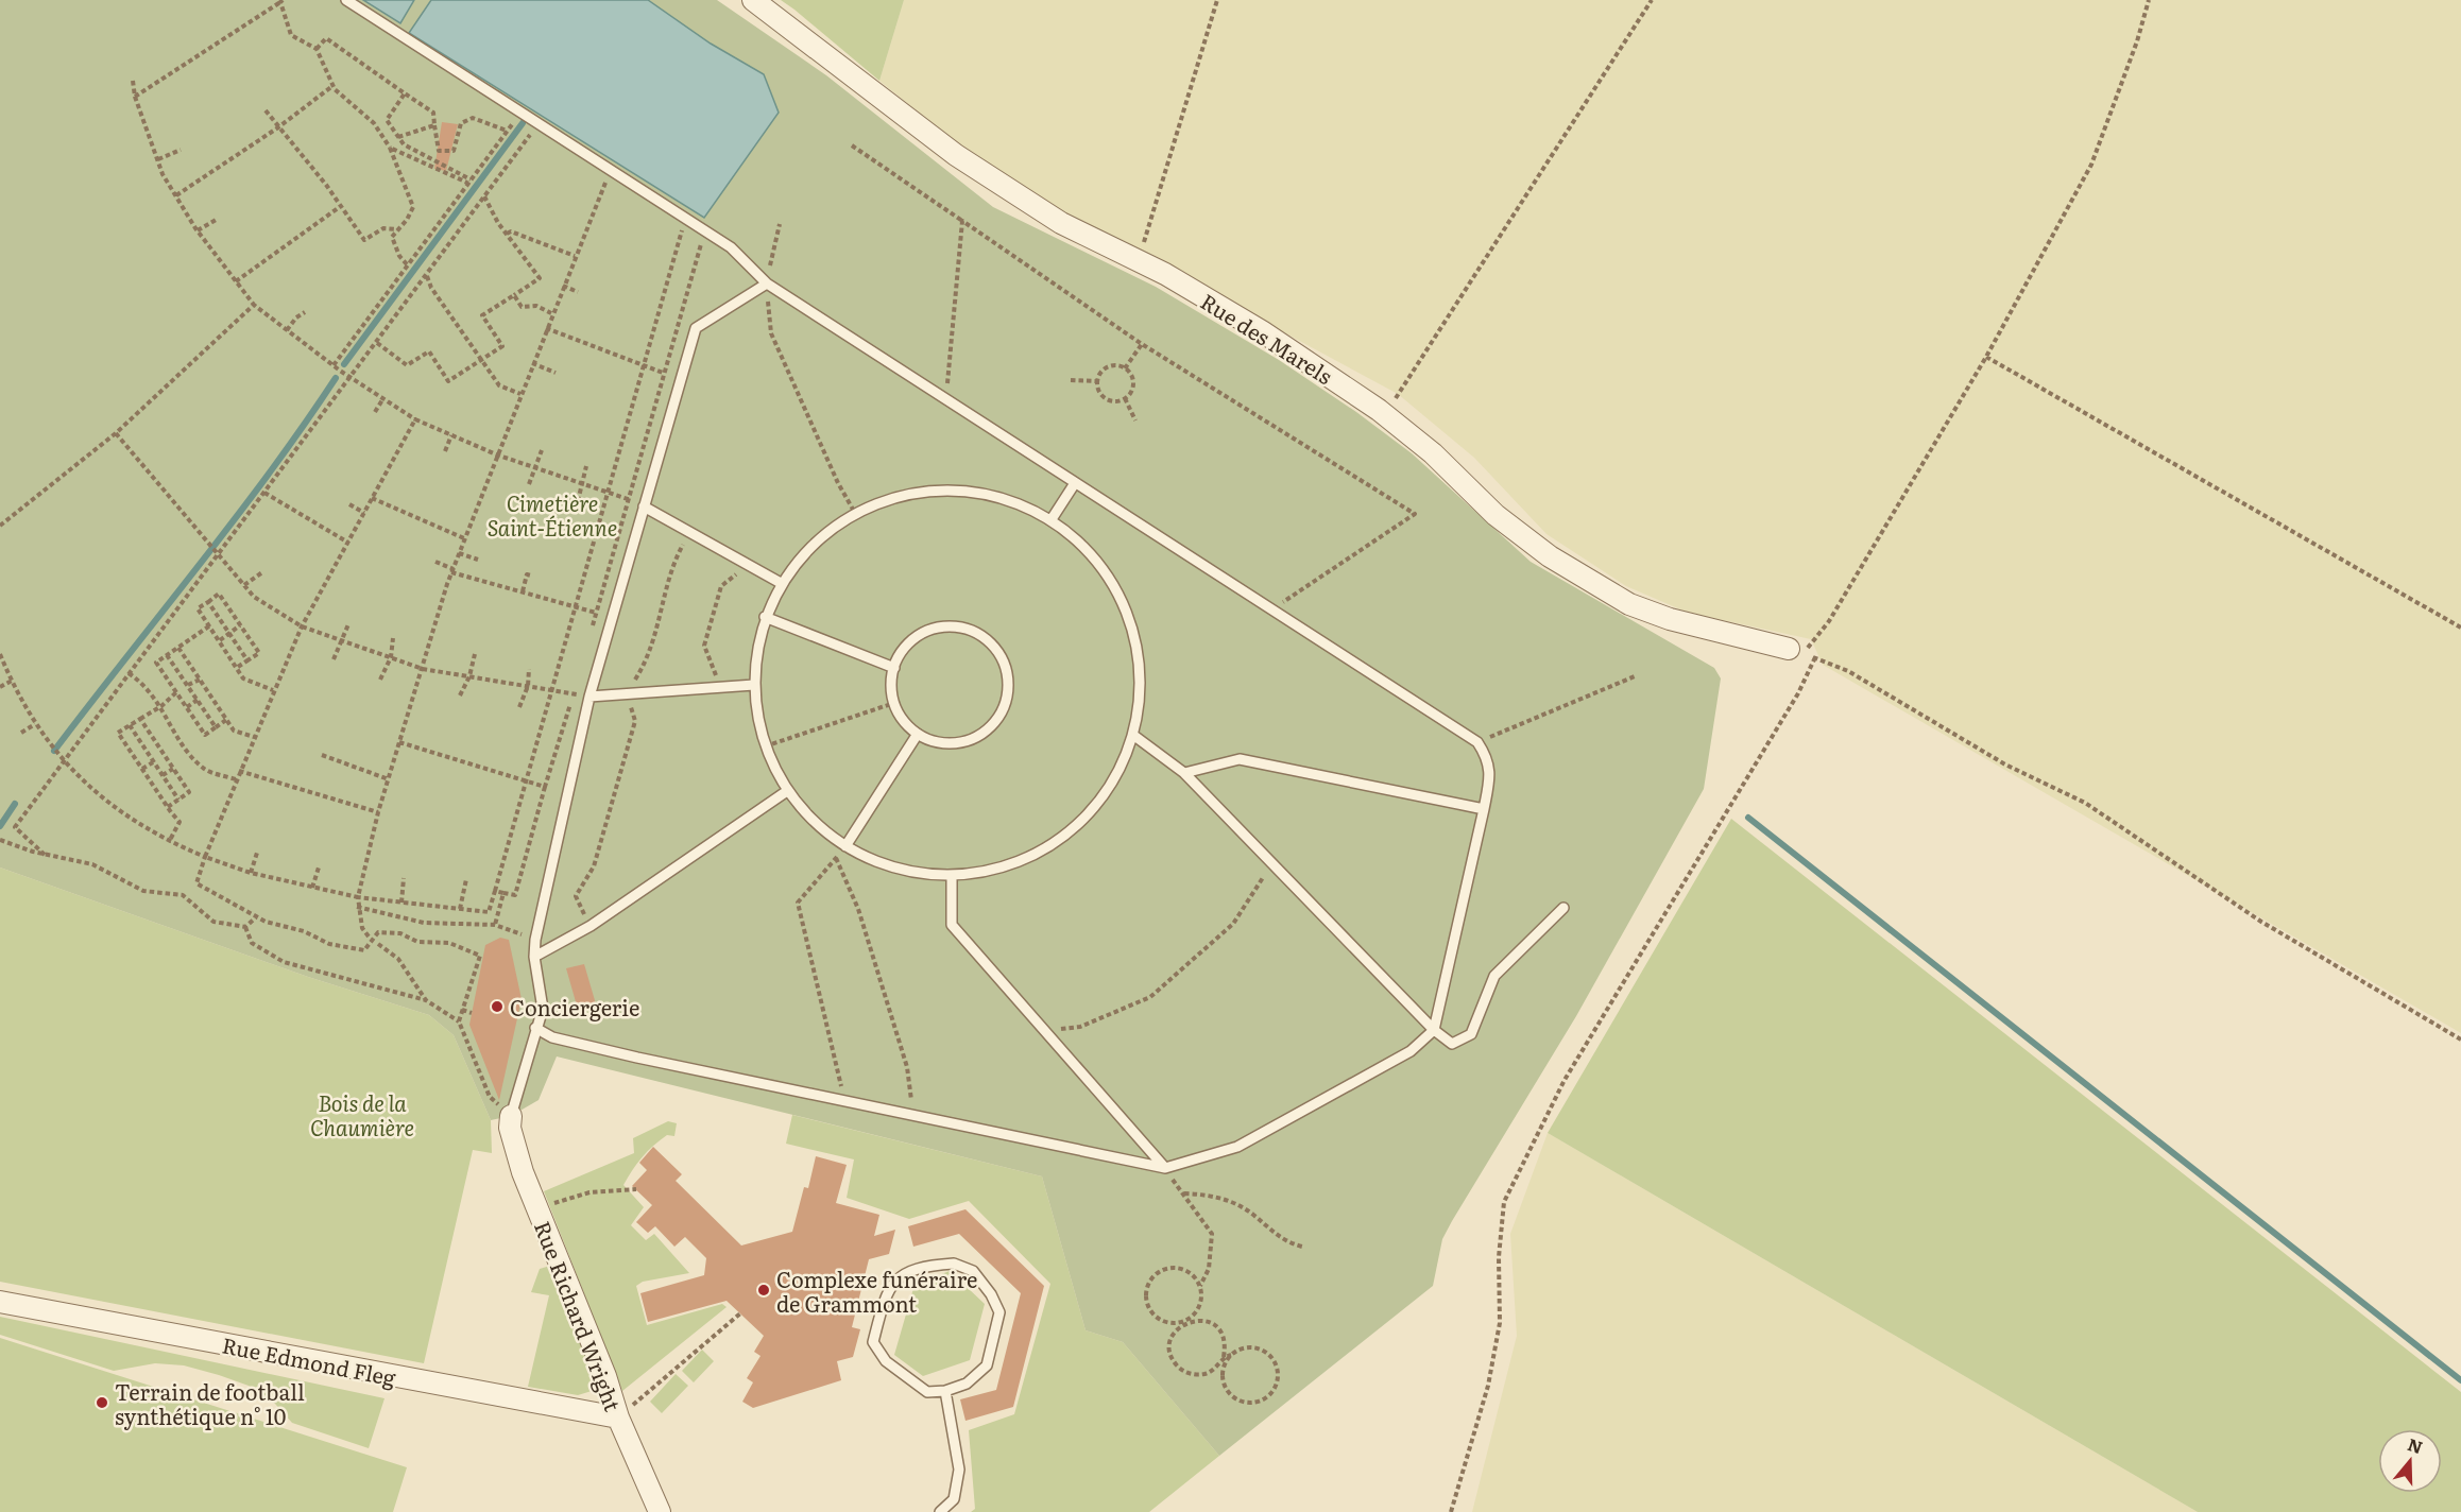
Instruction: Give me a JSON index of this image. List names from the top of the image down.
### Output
{
  "streets": {
    "street": ["Rue des Marels", "Rue Richard Wright", "Rue Edmond Fleg"]
  },
  "crossings": [
    ["Rue Richard Wright", "Rue Edmond Fleg"]
  ],
  "parks": ["Cimetière Saint-Étienne", "Bois de la Chaumière"],
  "places": ["Conciergerie", "Complexe funéraire de Grammont", "Terrain de football synthétique n° 10"],
  "north": "top"
}
